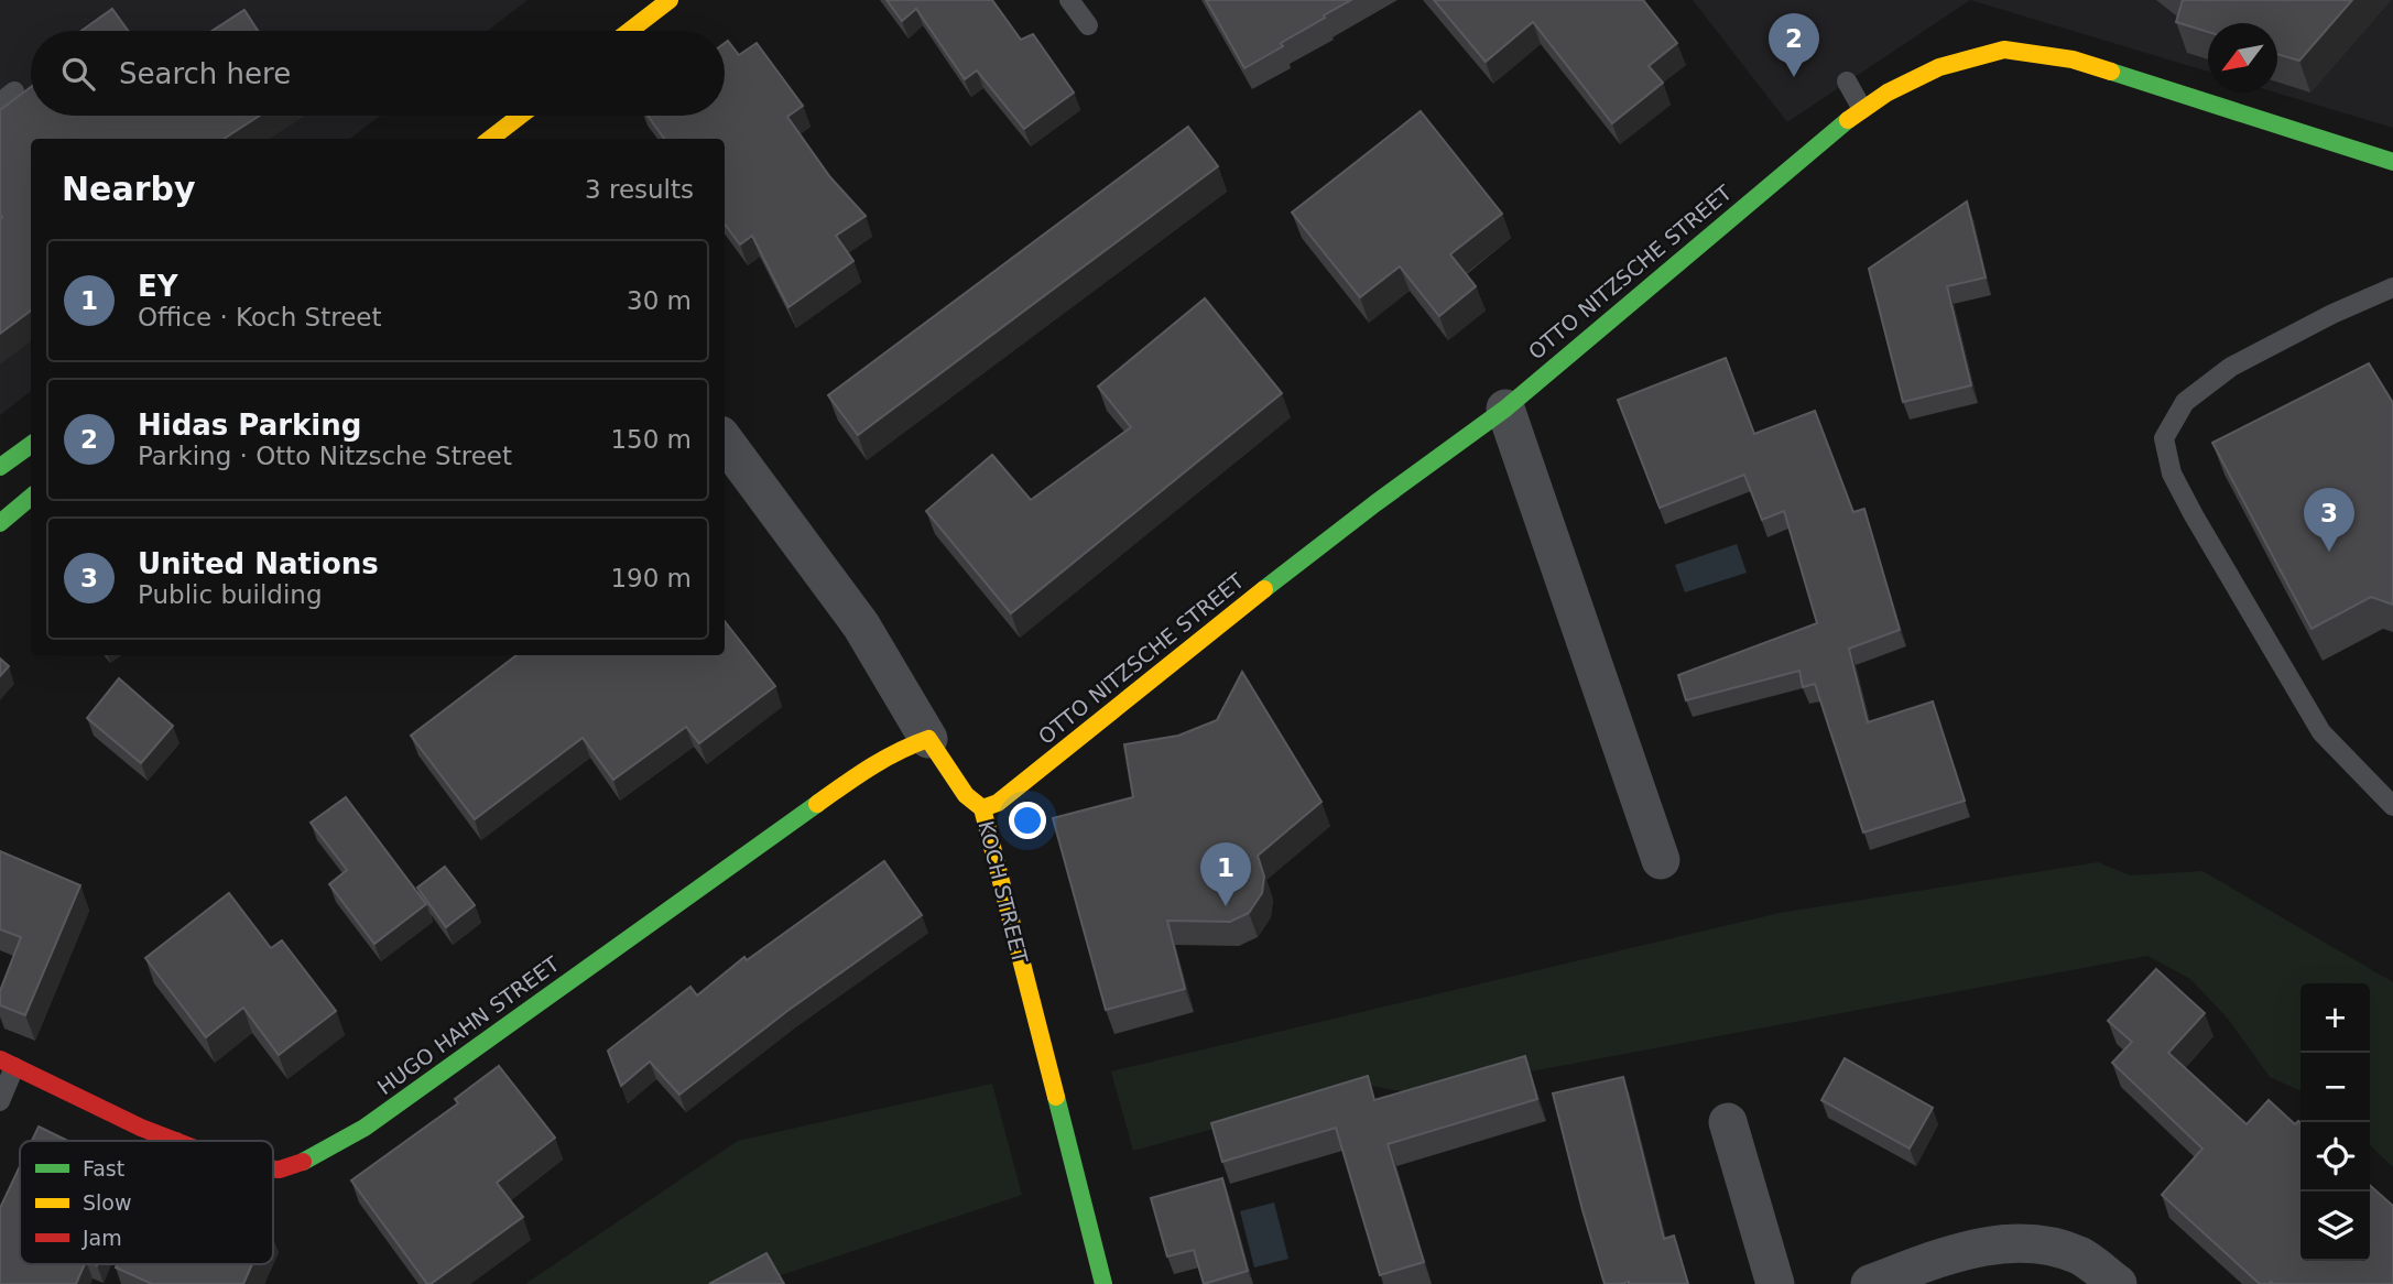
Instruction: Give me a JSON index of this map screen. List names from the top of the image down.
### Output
{
  "streets": {
    "street": ["OTTO NITZSCHE STREET", "KOCH STREET", "HUGO HAHN STREET"]
  },
  "crossings": [
    ["OTTO NITZSCHE STREET", "KOCH STREET"],
    ["KOCH STREET", "HUGO HAHN STREET"]
  ],
  "legend": ["Fast", "Slow", "Jam"],
  "north": "bottom left",
  "page": {
    "pins": ["2", "3", "1"],
    "search": "Search here",
    "heading": ["Nearby", "3 results"],
    "list": [
      {
        "mark": "1",
        "name": "EY",
        "note": "Office · Koch Street",
        "value": "30 m"
      },
      {
        "mark": "2",
        "name": "Hidas Parking",
        "note": "Parking · Otto Nitzsche Street",
        "value": "150 m"
      },
      {
        "mark": "3",
        "name": "United Nations",
        "note": "Public building",
        "value": "190 m"
      }
    ],
    "map_buttons": ["+", "−"]
  }
}
